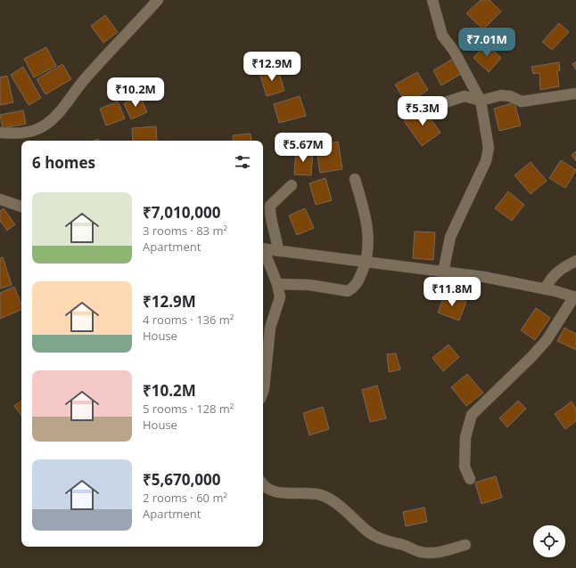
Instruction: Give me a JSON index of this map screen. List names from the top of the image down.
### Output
{
  "page": {
    "price": [
      "₹7.01M",
      "₹12.9M",
      "₹10.2M",
      "₹5.3M",
      "₹5.67M",
      "₹11.8M"
    ],
    "heading": "6 homes",
    "list": [
      {
        "name": "₹7,010,000",
        "note": "3 rooms · 83 m² · Apartment"
      },
      {
        "name": "₹12.9M",
        "note": "4 rooms · 136 m² · House"
      },
      {
        "name": "₹10.2M",
        "note": "5 rooms · 128 m² · House"
      },
      {
        "name": "₹5,670,000",
        "note": "2 rooms · 60 m² · Apartment"
      }
    ]
  }
}
